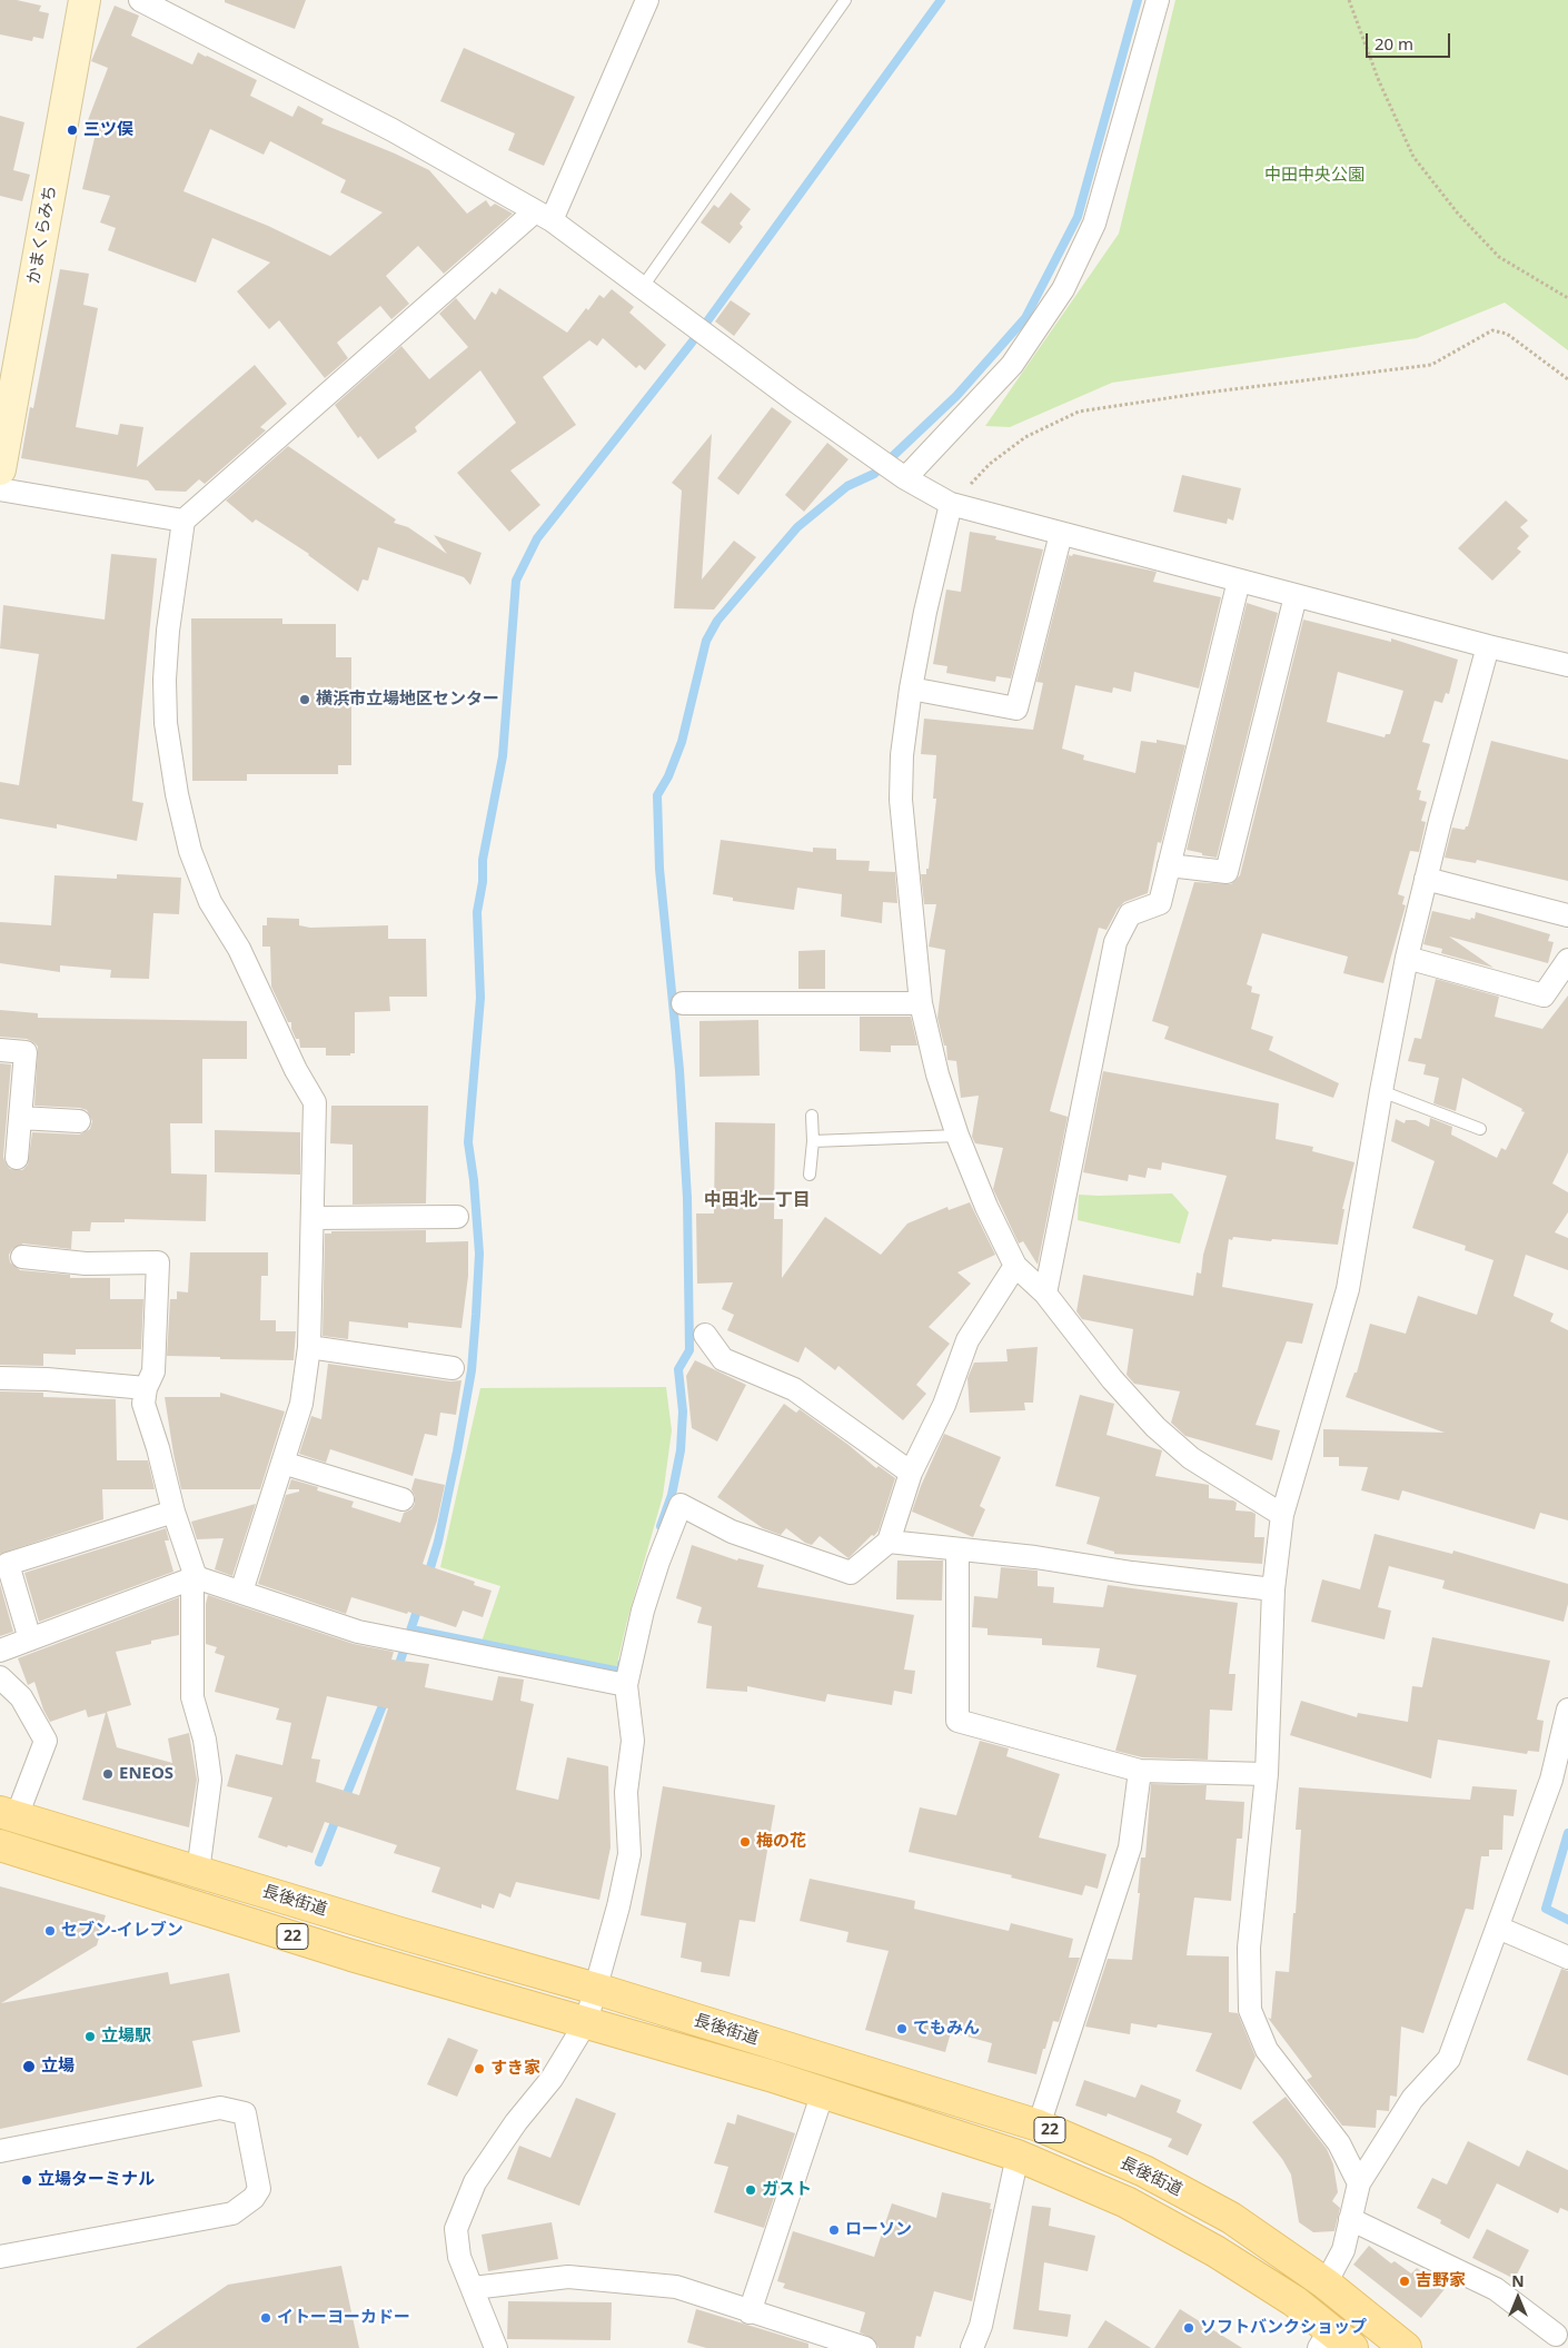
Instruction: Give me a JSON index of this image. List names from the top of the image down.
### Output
{
  "streets": {
    "main road": ["かまくらみち", "長後街道", "22"]
  },
  "crossings": [
    ["長後街道", "22"]
  ],
  "districts": ["中田北一丁目"],
  "parks": ["中田中央公園"],
  "places": [
    "三ツ俣",
    "横浜市立場地区センター",
    "ENEOS",
    "梅の花",
    "セブン-イレブン",
    "てもみん",
    "立場駅",
    "立場",
    "すき家",
    "立場ターミナル",
    "ガスト",
    "ローソン",
    "吉野家",
    "イトーヨーカドー",
    "ソフトバンクショップ"
  ],
  "scale_bar": "20 m",
  "north": "top"
}
